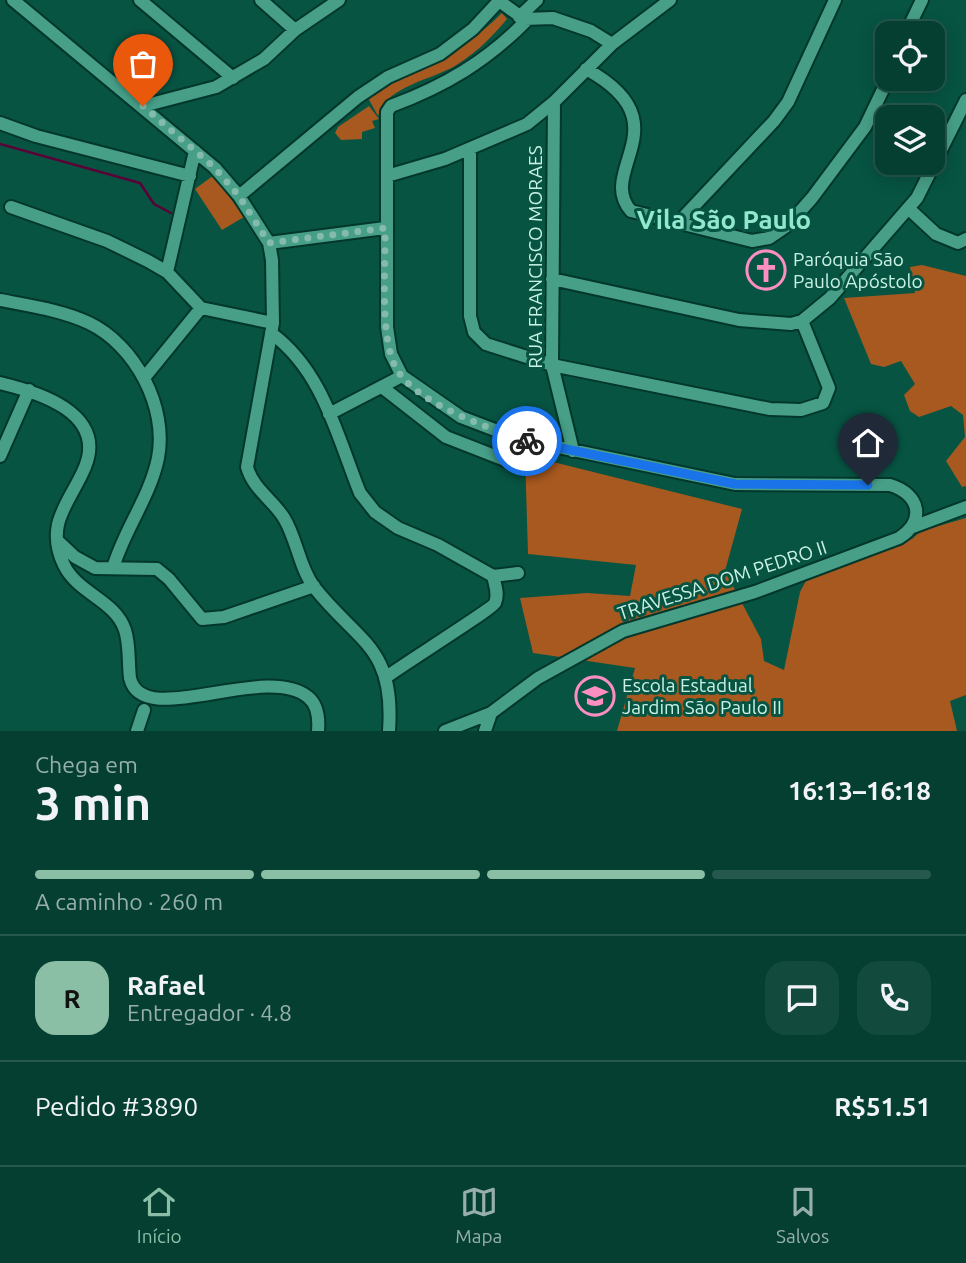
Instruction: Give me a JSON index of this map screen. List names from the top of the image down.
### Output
{
  "streets": {
    "street": ["RUA FRANCISCO MORAES", "TRAVESSA DOM PEDRO II"]
  },
  "districts": ["Vila São Paulo"],
  "places": {
    "church": ["Paróquia São Paulo Apóstolo"],
    "school or university": ["Escola Estadual Jardim São Paulo II"]
  },
  "page": {
    "heading": ["3 min", "Chega em", "16:13–16:18"],
    "panel": [
      "Rafael",
      "Entregador · 4.8",
      "Pedido #3890",
      "R$51.51"
    ],
    "bar": "A caminho · 260 m",
    "round": "R",
    "tabs": ["Início", "Mapa", "Salvos"]
  }
}
